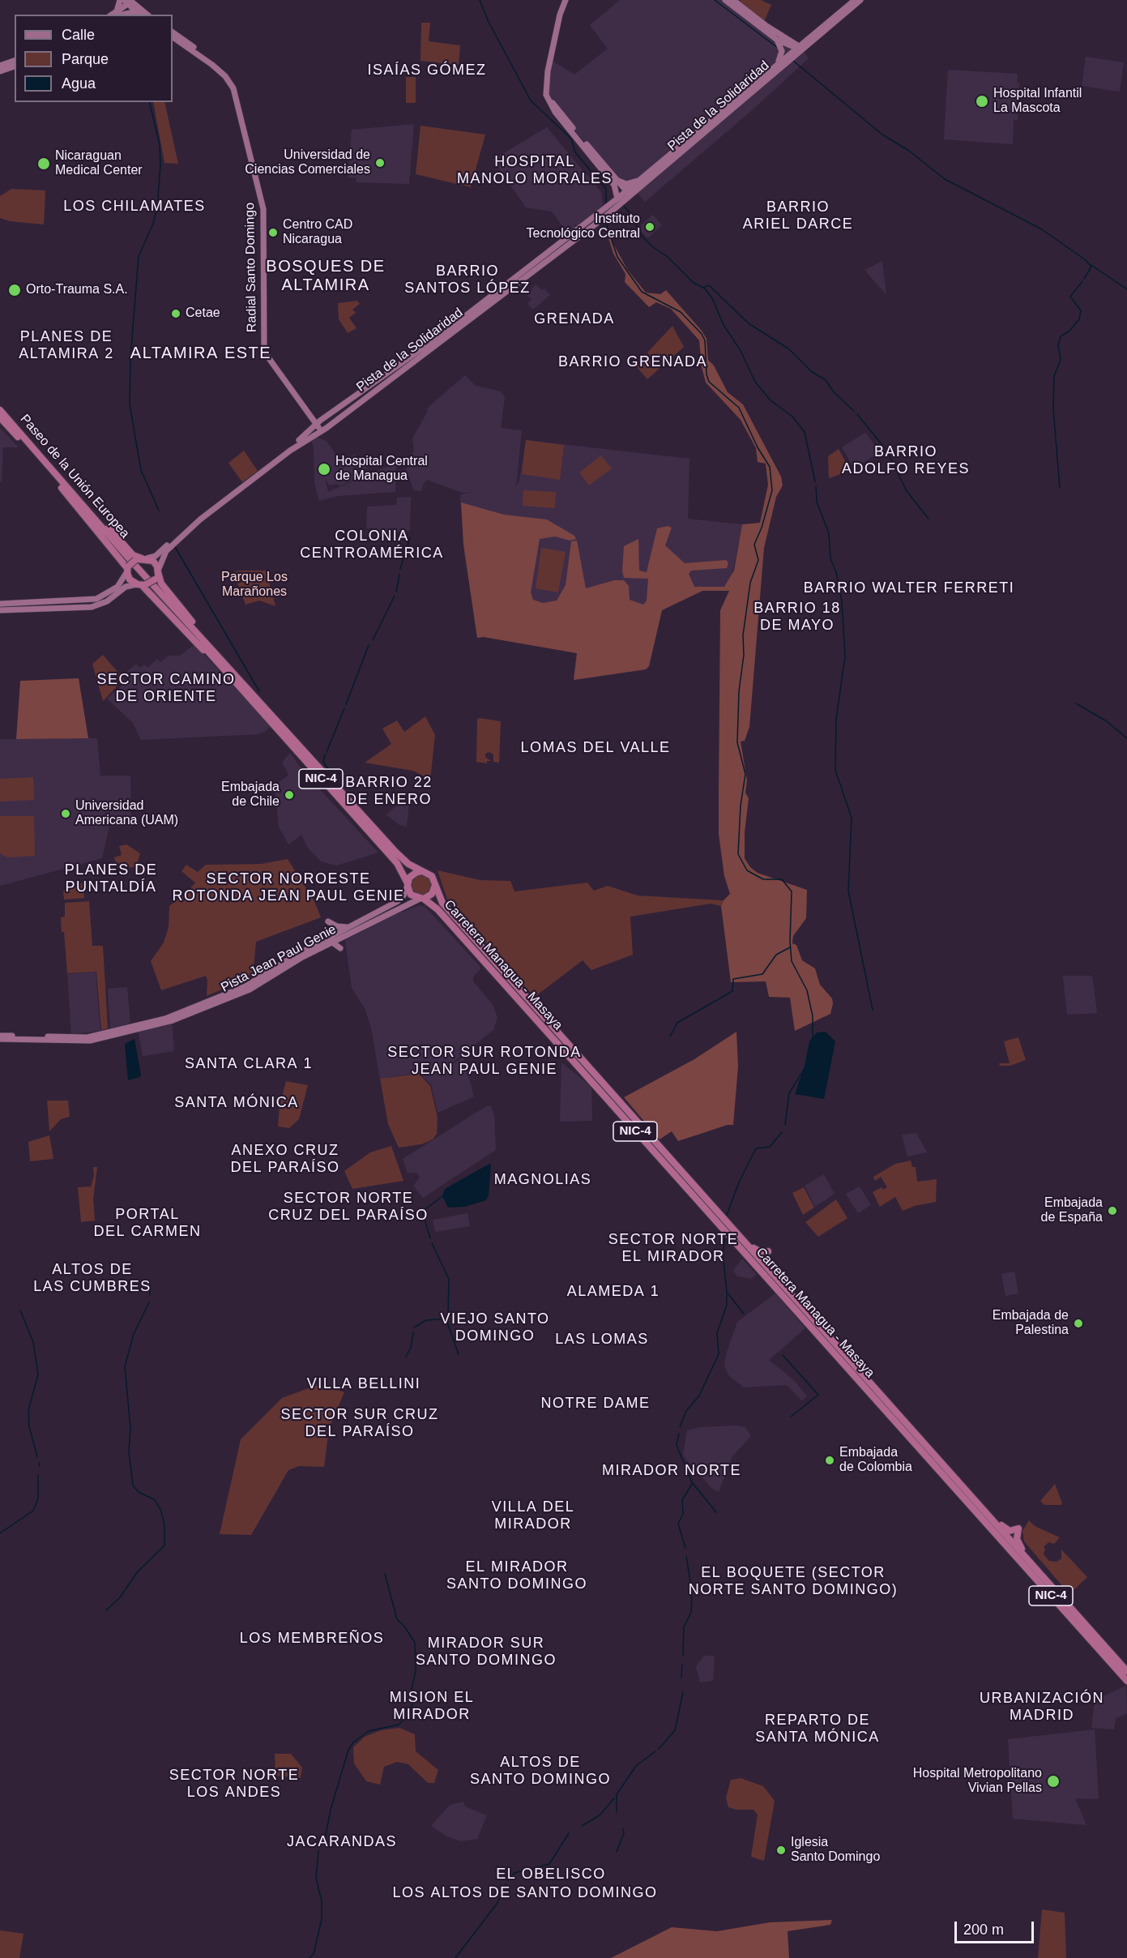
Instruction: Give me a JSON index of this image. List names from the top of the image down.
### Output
{
  "streets": {
    "highway": ["Paseo de la Unión Europea", "NIC-4", "Carretera Managua - Masaya"],
    "main road": ["Pista de la Solidaridad", "Radial Santo Domingo", "Pista Jean Paul Genie"]
  },
  "crossings": [
    ["Pista de la Solidaridad", "Paseo de la Unión Europea"],
    ["Pista de la Solidaridad", "NIC-4"],
    ["Paseo de la Unión Europea", "NIC-4"],
    ["NIC-4", "Pista Jean Paul Genie"],
    ["NIC-4", "Carretera Managua - Masaya"],
    ["Pista Jean Paul Genie", "Carretera Managua - Masaya"]
  ],
  "districts": [
    "ISAÍAS GÓMEZ",
    "HOSPITAL MANOLO MORALES",
    "LOS CHILAMATES",
    "BARRIO ARIEL DARCE",
    "BOSQUES DE ALTAMIRA",
    "BARRIO SANTOS LÓPEZ",
    "GRENADA",
    "PLANES DE ALTAMIRA 2",
    "ALTAMIRA ESTE",
    "BARRIO GRENADA",
    "BARRIO ADOLFO REYES",
    "COLONIA CENTROAMÉRICA",
    "BARRIO WALTER FERRETI",
    "BARRIO 18 DE MAYO",
    "SECTOR CAMINO DE ORIENTE",
    "LOMAS DEL VALLE",
    "BARRIO 22 DE ENERO",
    "PLANES DE PUNTALDÍA",
    "SECTOR NOROESTE ROTONDA JEAN PAUL GENIE",
    "SECTOR SUR ROTONDA JEAN PAUL GENIE",
    "SANTA CLARA 1",
    "SANTA MÓNICA",
    "ANEXO CRUZ DEL PARAÍSO",
    "MAGNOLIAS",
    "SECTOR NORTE CRUZ DEL PARAÍSO",
    "PORTAL DEL CARMEN",
    "SECTOR NORTE EL MIRADOR",
    "ALTOS DE LAS CUMBRES",
    "ALAMEDA 1",
    "VIEJO SANTO DOMINGO",
    "LAS LOMAS",
    "VILLA BELLINI",
    "NOTRE DAME",
    "SECTOR SUR CRUZ DEL PARAÍSO",
    "MIRADOR NORTE",
    "VILLA DEL MIRADOR",
    "EL MIRADOR SANTO DOMINGO",
    "EL BOQUETE (SECTOR NORTE SANTO DOMINGO)",
    "LOS MEMBREÑOS",
    "MIRADOR SUR SANTO DOMINGO",
    "MISION EL MIRADOR",
    "URBANIZACIÓN MADRID",
    "REPARTO DE SANTA MÓNICA",
    "ALTOS DE SANTO DOMINGO",
    "SECTOR NORTE LOS ANDES",
    "JACARANDAS",
    "EL OBELISCO",
    "LOS ALTOS DE SANTO DOMINGO"
  ],
  "parks": ["Parque Los Marañones"],
  "places": [
    "Hospital Infantil La Mascota",
    "Universidad de Ciencias Comerciales",
    "Nicaraguan Medical Center",
    "Instituto Tecnológico Central",
    "Centro CAD Nicaragua",
    "Orto-Trauma S.A.",
    "Cetae",
    "Hospital Central de Managua",
    "Embajada de Chile",
    "Universidad Americana (UAM)",
    "Embajada de España",
    "Embajada de Palestina",
    "Embajada de Colombia",
    "Hospital Metropolitano Vivian Pellas",
    "Iglesia Santo Domingo"
  ],
  "legend": ["Calle", "Parque", "Agua"],
  "scale_bar": "200 m"
}
